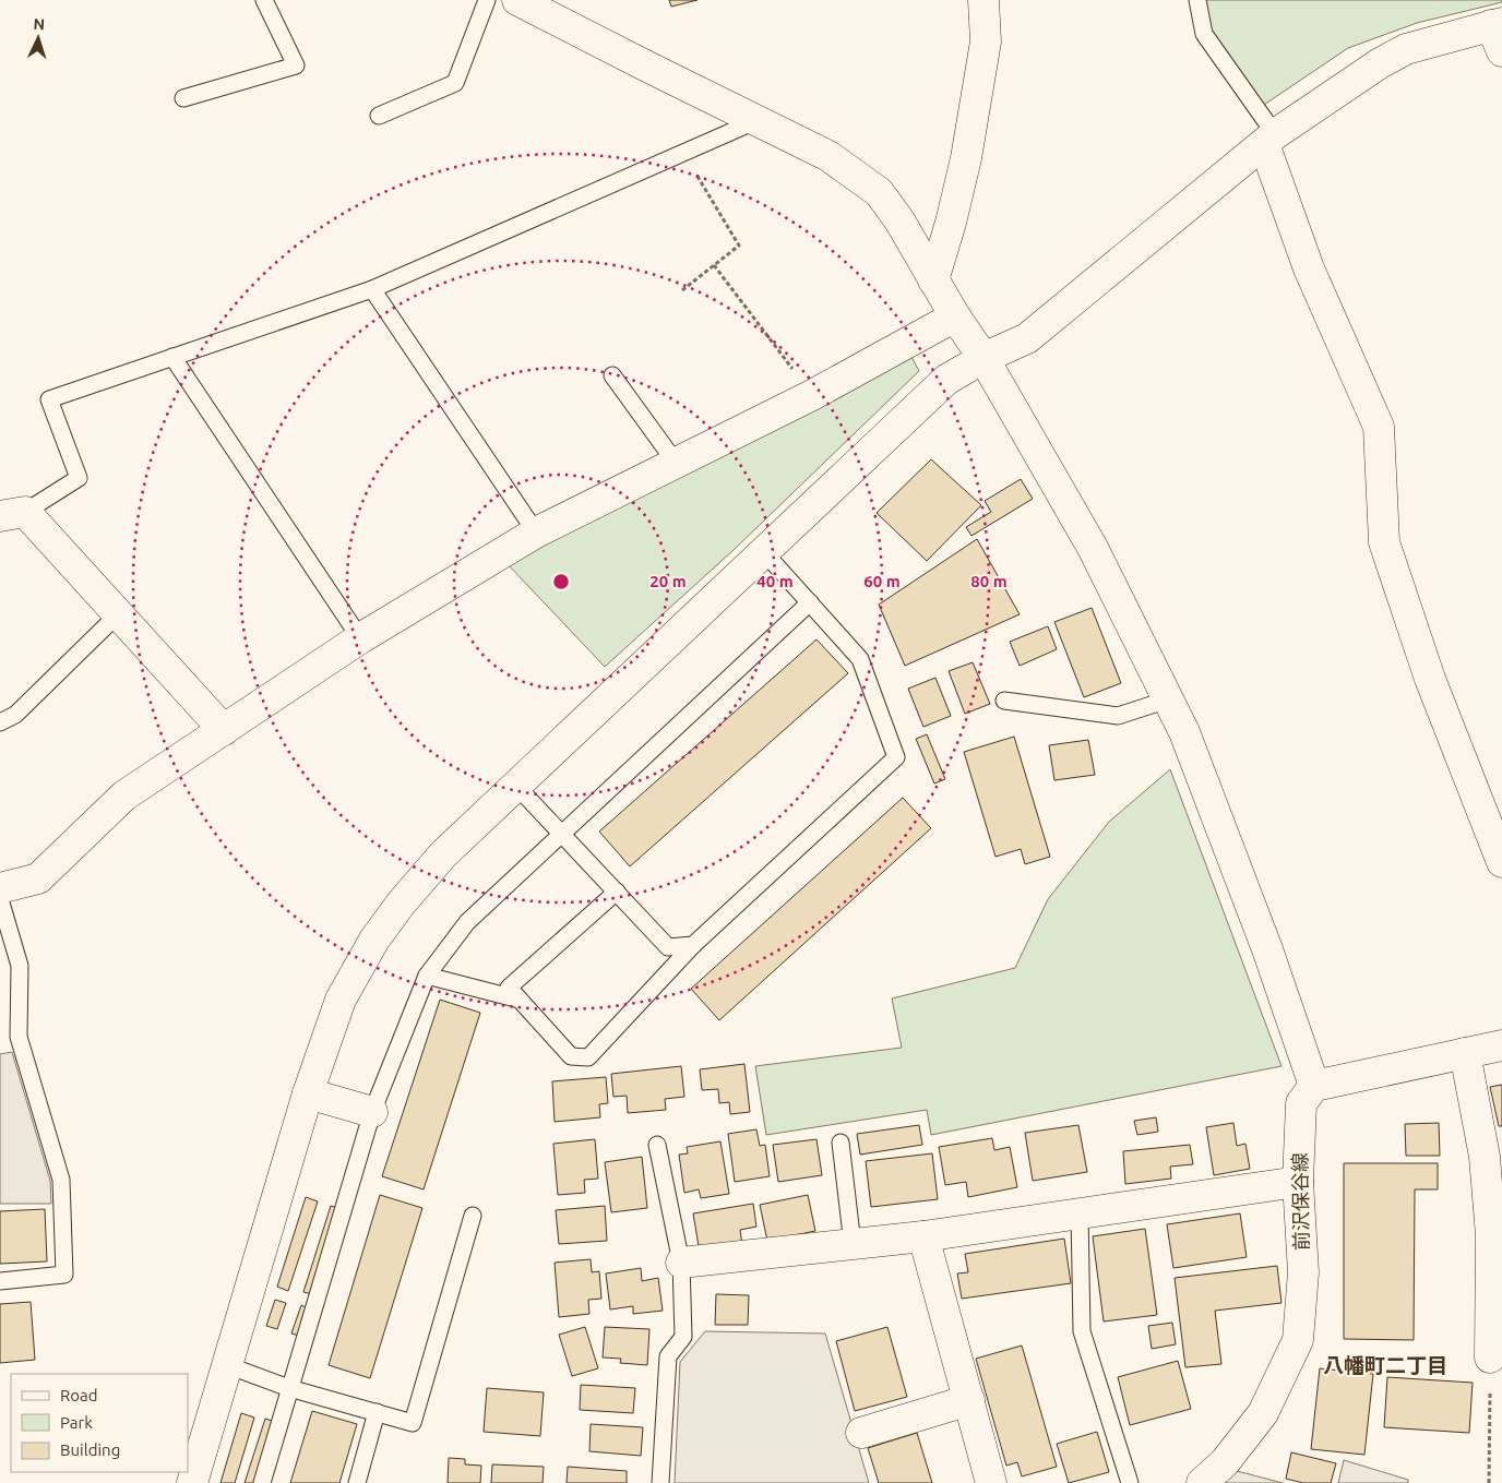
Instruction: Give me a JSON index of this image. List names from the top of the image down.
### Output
{
  "streets": {
    "street": ["前沢保谷線"]
  },
  "districts": ["八幡町二丁目"],
  "legend": ["Road", "Park", "Building"],
  "north": "top",
  "rings": [
    "20 m",
    "40 m",
    "60 m",
    "80 m"
  ]
}
